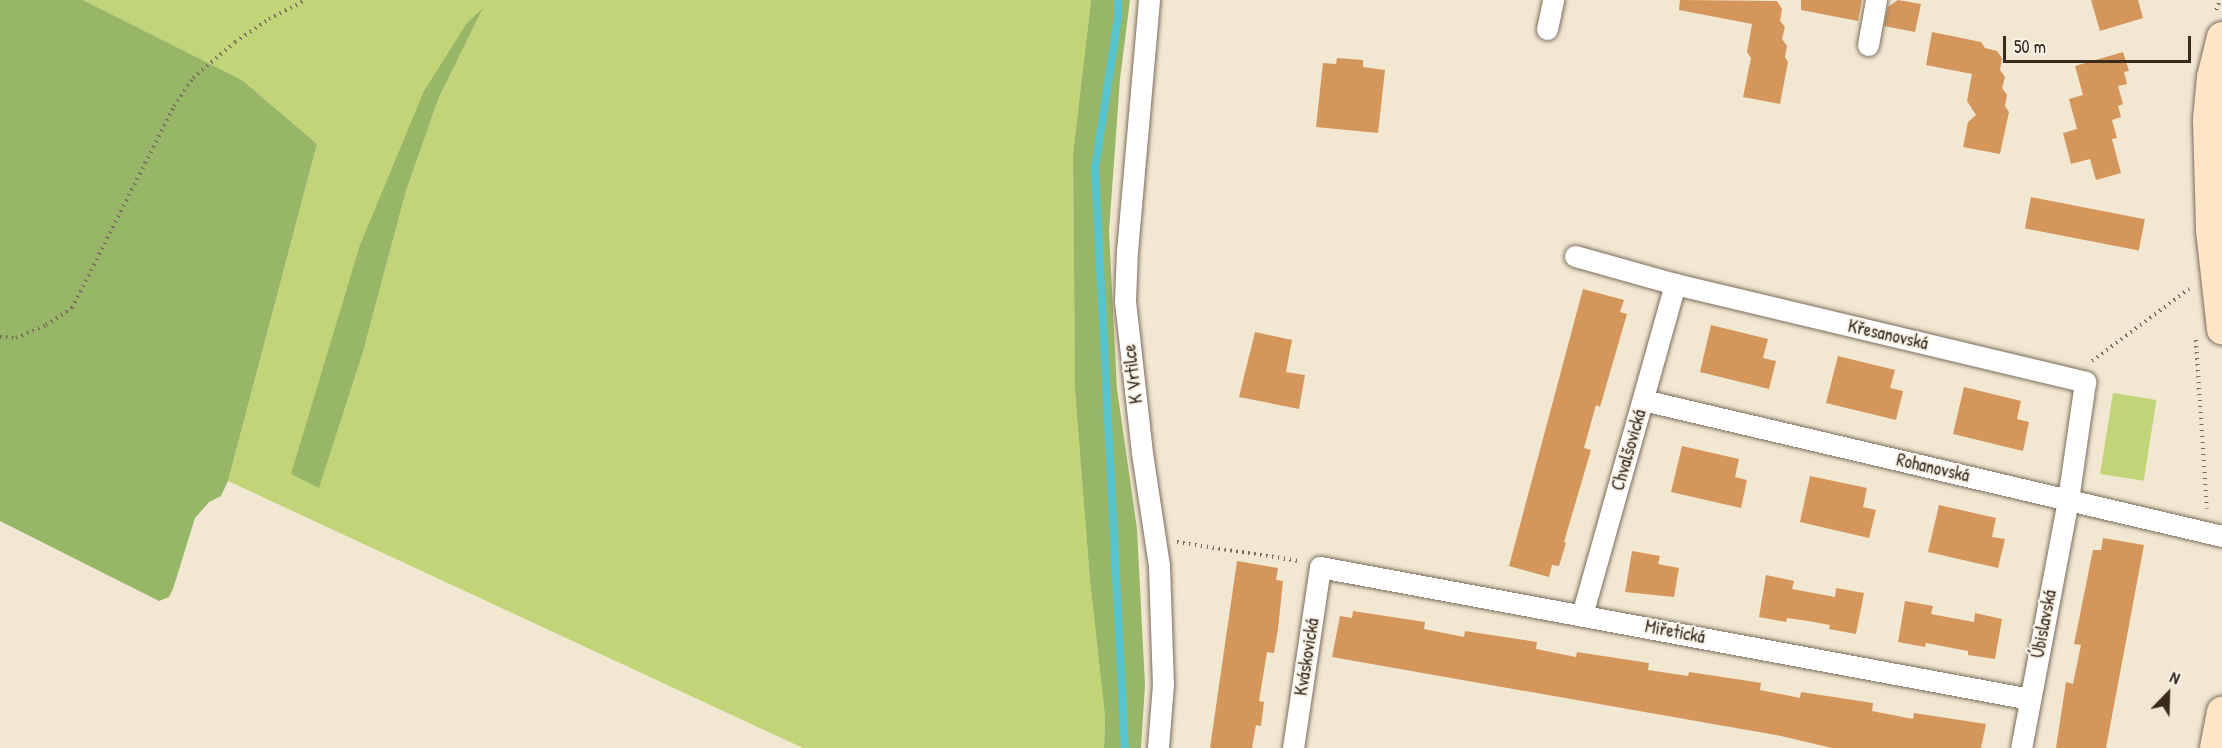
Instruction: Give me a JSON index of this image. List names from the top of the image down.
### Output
{
  "streets": {
    "street": [
      "Křesanovská",
      "K Vrtilce",
      "Chvalšovická",
      "Rohanovská",
      "Úbislavská",
      "Miřetická",
      "Kváskovická"
    ]
  },
  "crossings": [
    ["Křesanovská", "Chvalšovická"],
    ["Chvalšovická", "Rohanovská"],
    ["Chvalšovická", "Miřetická"],
    ["Rohanovská", "Úbislavská"],
    ["Úbislavská", "Miřetická"],
    ["Miřetická", "Kváskovická"]
  ],
  "scale_bar": "50 m",
  "north": "top right"
}
